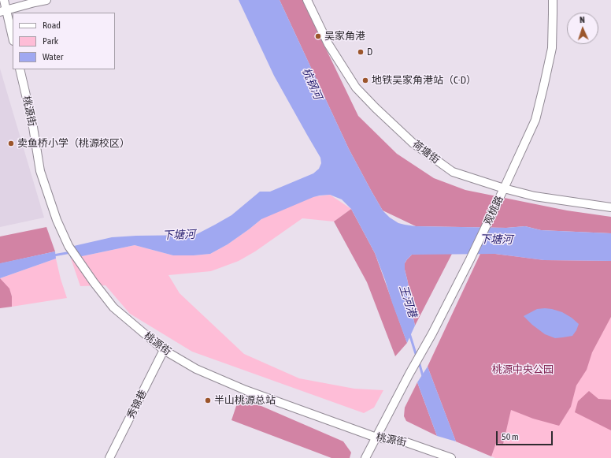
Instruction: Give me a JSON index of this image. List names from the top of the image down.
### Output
{
  "streets": {
    "street": [
      "桃源街",
      "荷塘街",
      "观桃路",
      "秀锦巷"
    ]
  },
  "crossings": [
    ["桃源街", "观桃路"],
    ["桃源街", "秀锦巷"],
    ["荷塘街", "观桃路"]
  ],
  "water": ["杭钢河", "下塘河", "王河港"],
  "parks": ["桃源中央公园"],
  "places": [
    "吴家角港",
    "D",
    "地铁吴家角港站（C·D）",
    "卖鱼桥小学（桃源校区）",
    "半山桃源总站"
  ],
  "legend": ["Road", "Park", "Water"],
  "scale_bar": "50 m",
  "north": "top"
}
